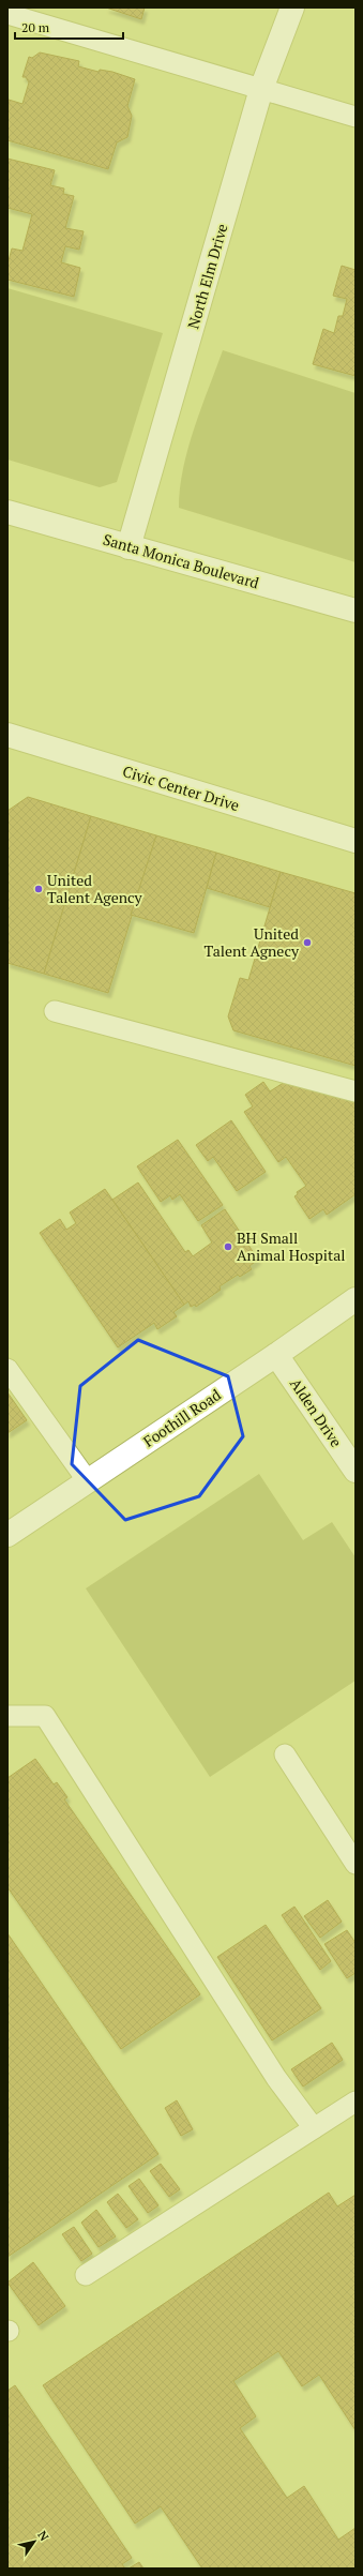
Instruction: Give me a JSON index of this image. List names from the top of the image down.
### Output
{
  "streets": {
    "street": [
      "North Elm Drive",
      "Santa Monica Boulevard",
      "Civic Center Drive",
      "Alden Drive",
      "Foothill Road"
    ]
  },
  "crossings": [
    ["North Elm Drive", "Santa Monica Boulevard"],
    ["Alden Drive", "Foothill Road"]
  ],
  "places": ["United Talent Agency", "United Talent Agnecy", "BH Small Animal Hospital"],
  "scale_bar": "20 m",
  "north": "top right"
}
